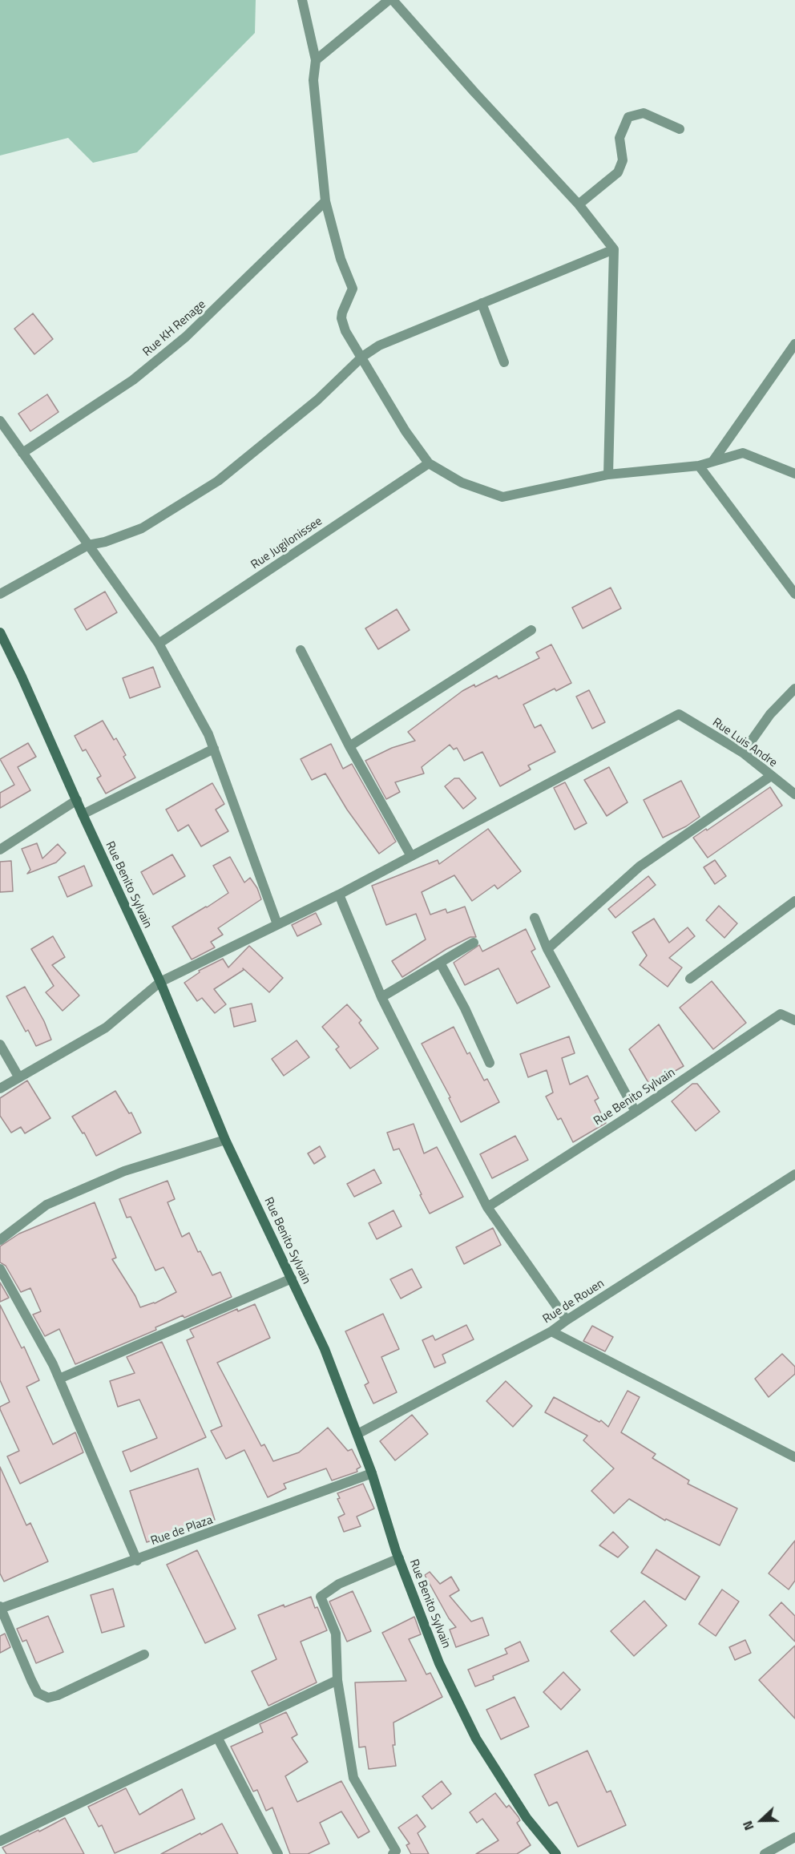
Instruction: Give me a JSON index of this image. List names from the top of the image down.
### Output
{
  "streets": {
    "main road": ["Rue Benito Sylvain"],
    "street": [
      "Rue KH Renage",
      "Rue Jugilonissee",
      "Rue Luis Andre",
      "Rue de Rouen",
      "Rue de Plaza"
    ]
  },
  "crossings": [
    ["Rue Benito Sylvain", "Rue de Rouen"],
    ["Rue Benito Sylvain", "Rue de Plaza"]
  ],
  "north": "left"
}
